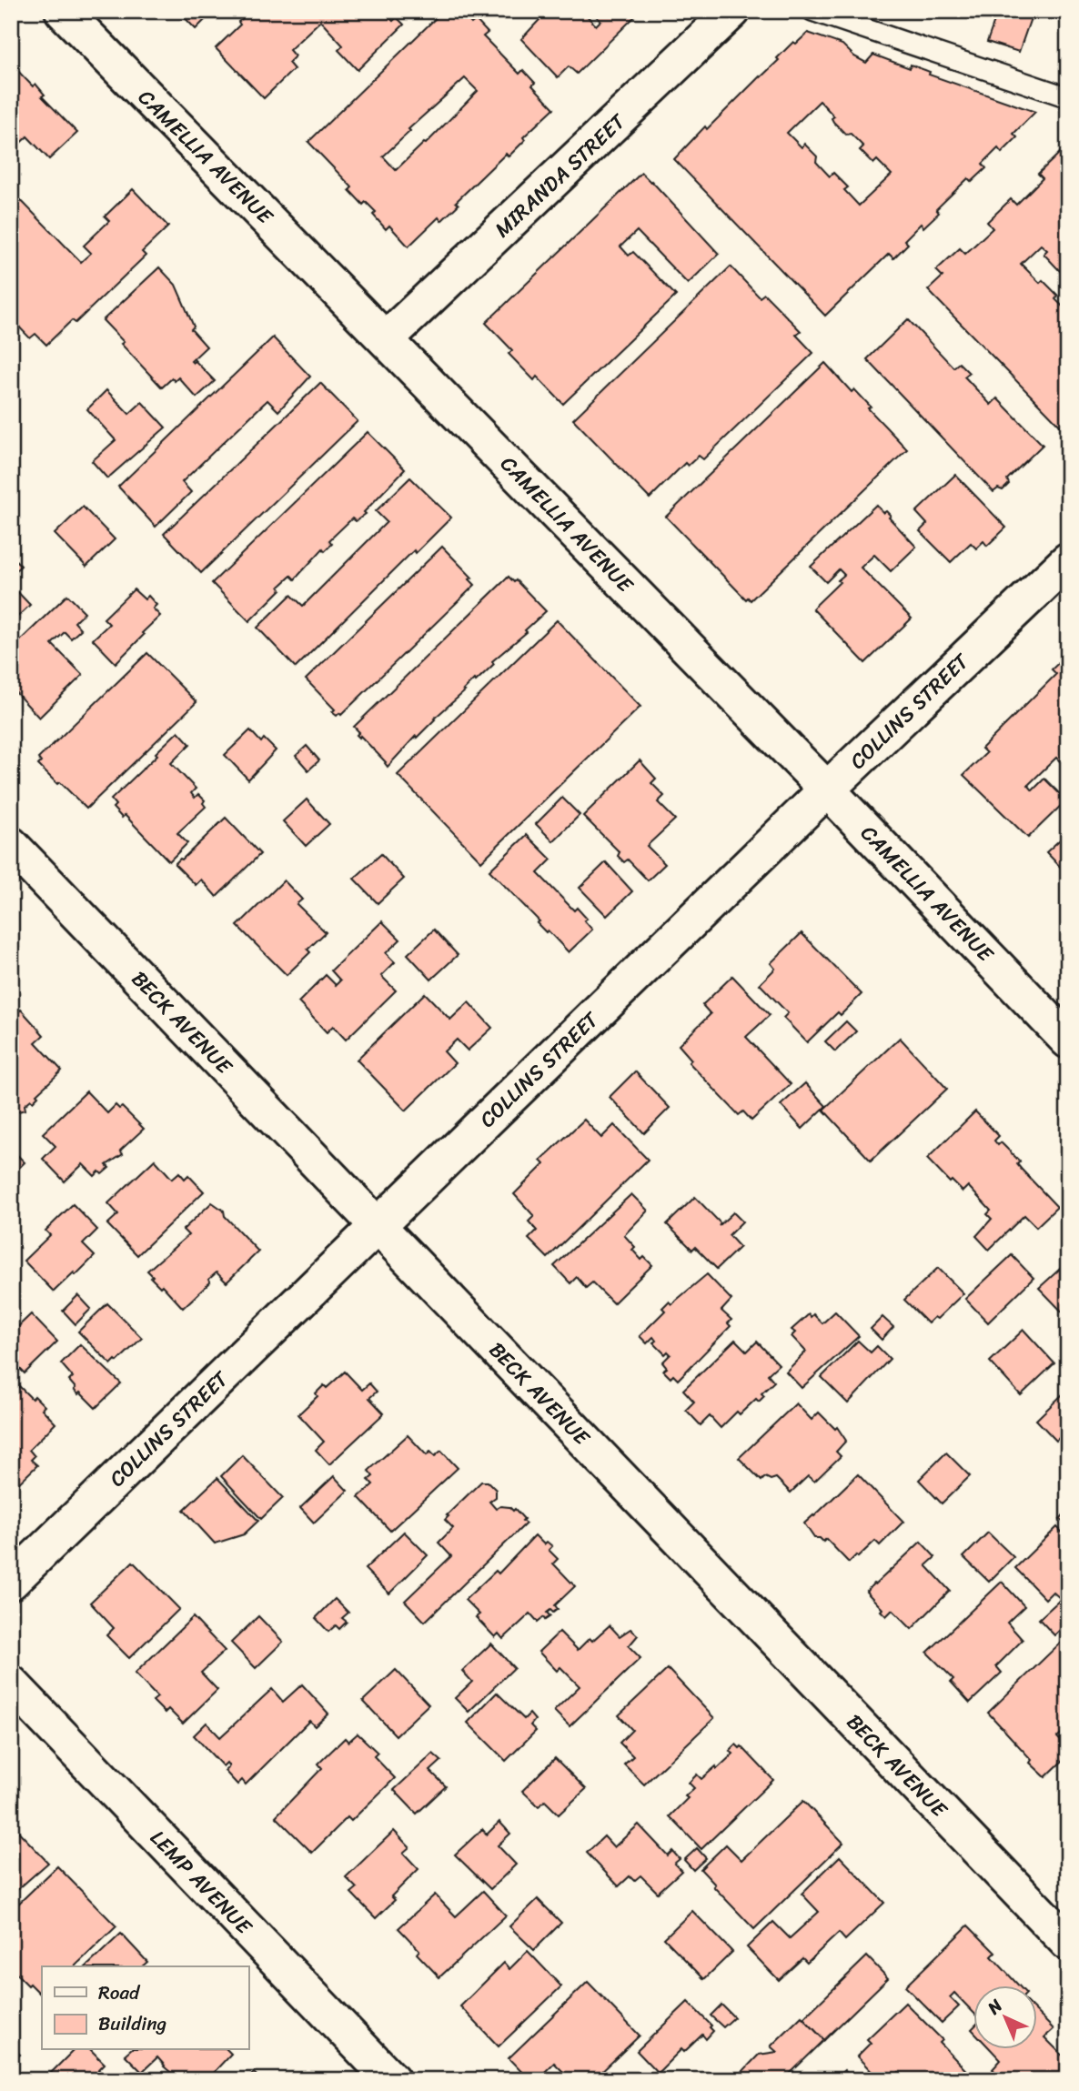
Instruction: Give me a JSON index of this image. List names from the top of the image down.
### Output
{
  "streets": {
    "street": [
      "CAMELLIA AVENUE",
      "MIRANDA STREET",
      "COLLINS STREET",
      "BECK AVENUE",
      "LEMP AVENUE"
    ]
  },
  "crossings": [
    ["CAMELLIA AVENUE", "MIRANDA STREET"],
    ["CAMELLIA AVENUE", "COLLINS STREET"],
    ["COLLINS STREET", "BECK AVENUE"]
  ],
  "legend": ["Road", "Building"],
  "north": "top left"
}
